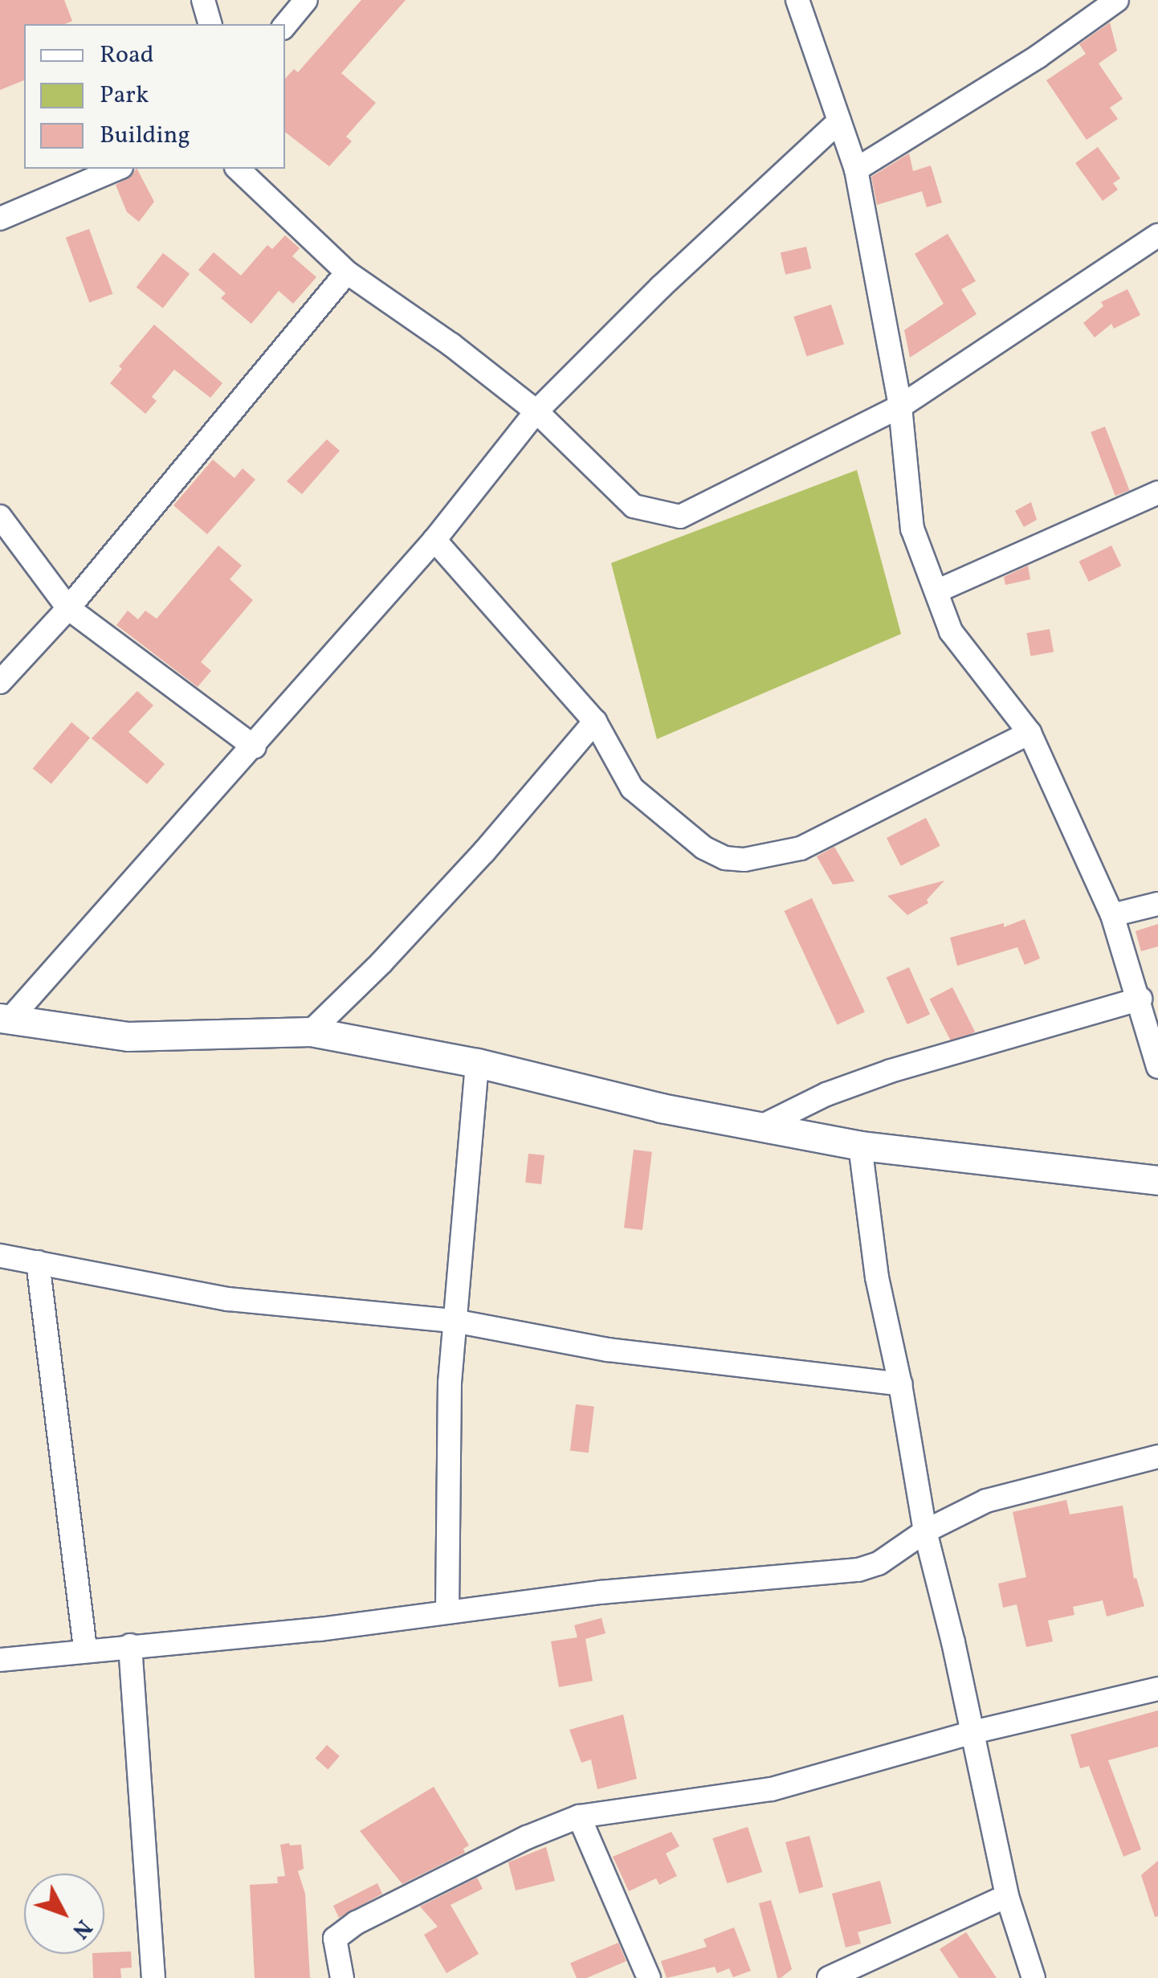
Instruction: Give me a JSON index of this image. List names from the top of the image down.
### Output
{
  "legend": ["Road", "Park", "Building"],
  "north": "bottom right"
}
